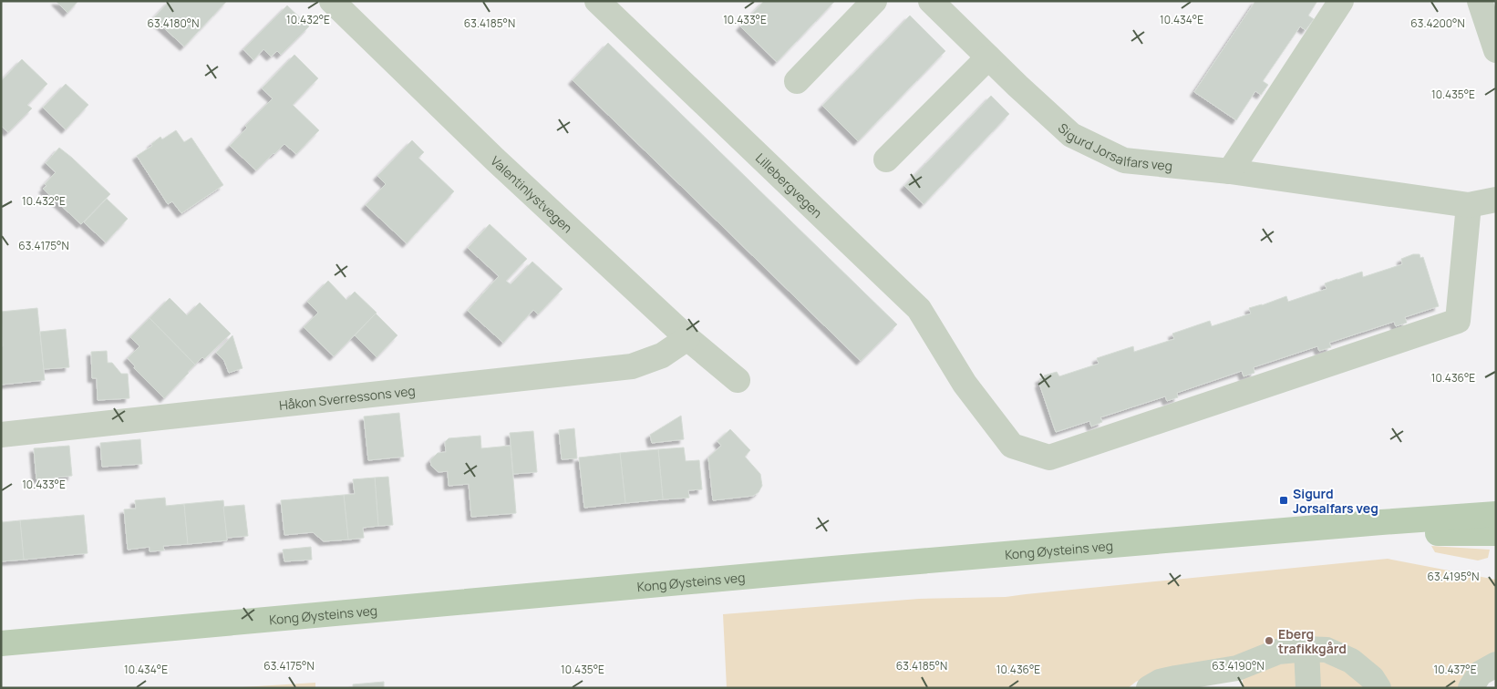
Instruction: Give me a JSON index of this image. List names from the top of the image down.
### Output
{
  "streets": {
    "main road": ["Kong Øysteins veg"],
    "street": [
      "Sigurd Jorsalfars veg",
      "Lillebergvegen",
      "Valentinlystvegen",
      "Håkon Sverressons veg"
    ]
  },
  "crossings": [
    ["Sigurd Jorsalfars veg", "Lillebergvegen"],
    ["Valentinlystvegen", "Håkon Sverressons veg"]
  ],
  "places": {
    "transit": ["Sigurd Jorsalfars veg"],
    "other": ["Eberg trafikkgård"]
  },
  "coordinates": [
    "10.432°E",
    "10.433°E",
    "10.434°E",
    "63.4180°N",
    "63.4185°N",
    "63.4200°N",
    "10.435°E",
    "63.4175°N",
    "10.436°E",
    "63.4195°N",
    "63.4190°N",
    "10.437°E"
  ]
}
